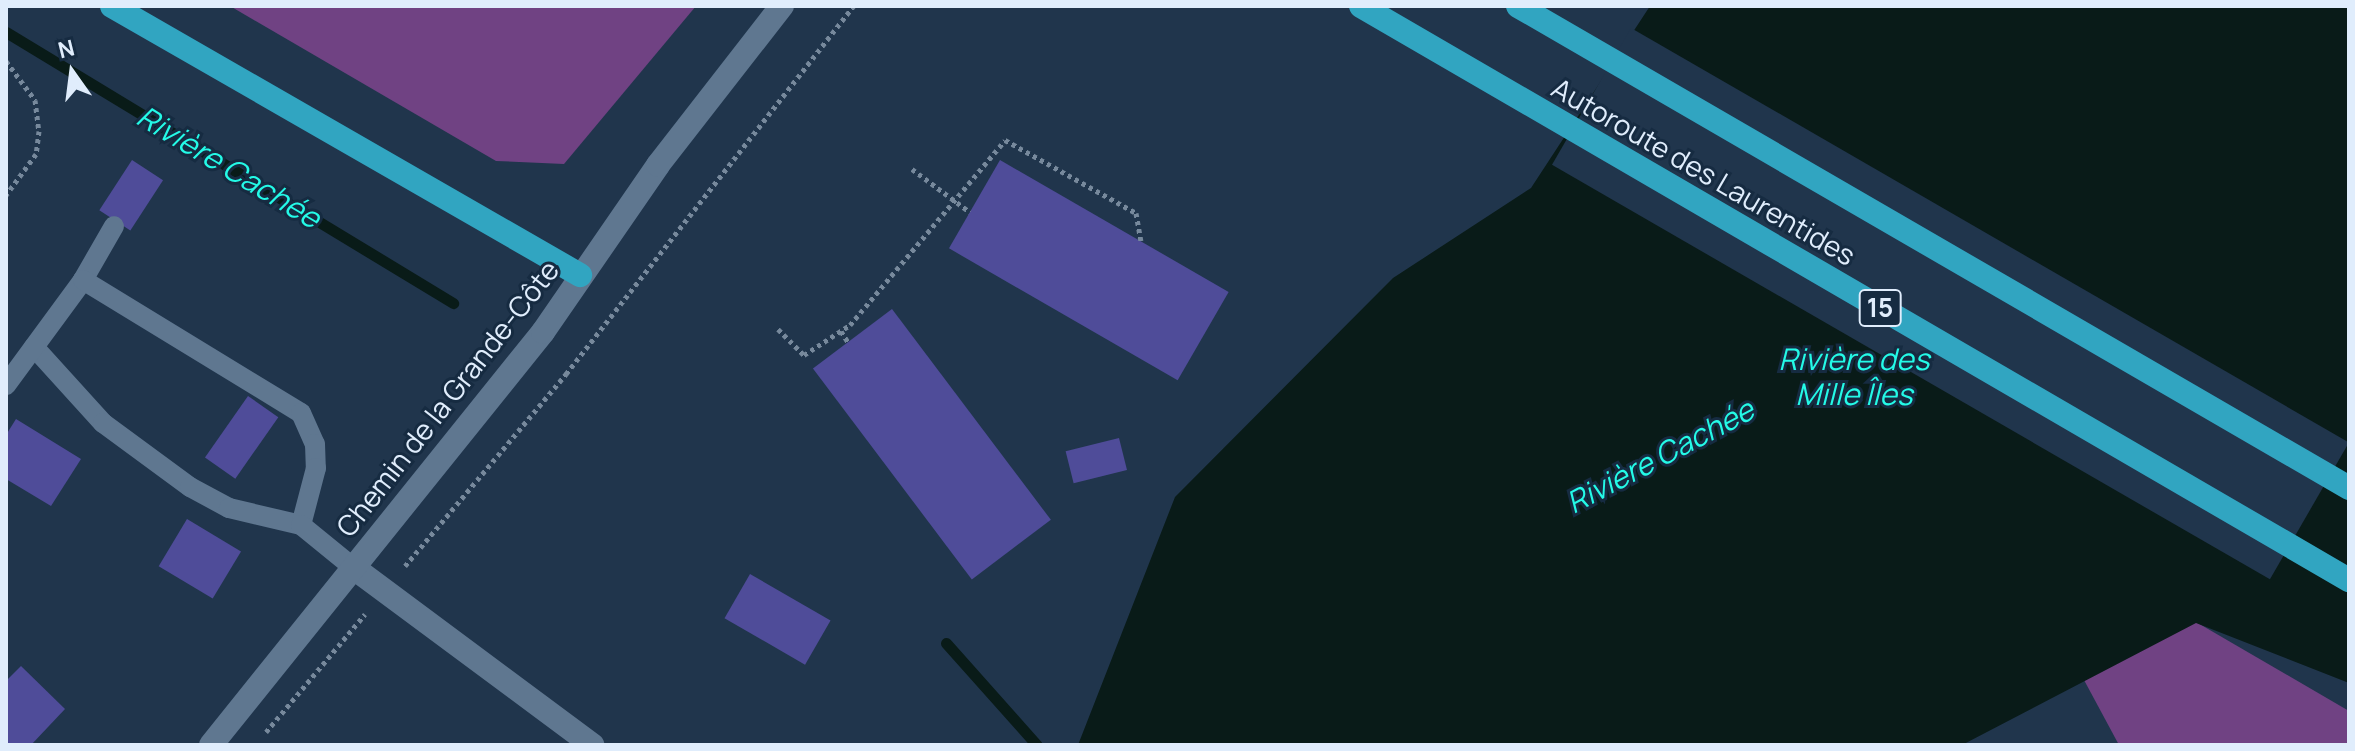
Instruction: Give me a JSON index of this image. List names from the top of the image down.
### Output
{
  "streets": {
    "highway": ["Autoroute des Laurentides", "15"],
    "main road": ["Chemin de la Grande-Côte"]
  },
  "water": ["Rivière Cachée", "Rivière des Mille Îles"],
  "north": "top"
}
